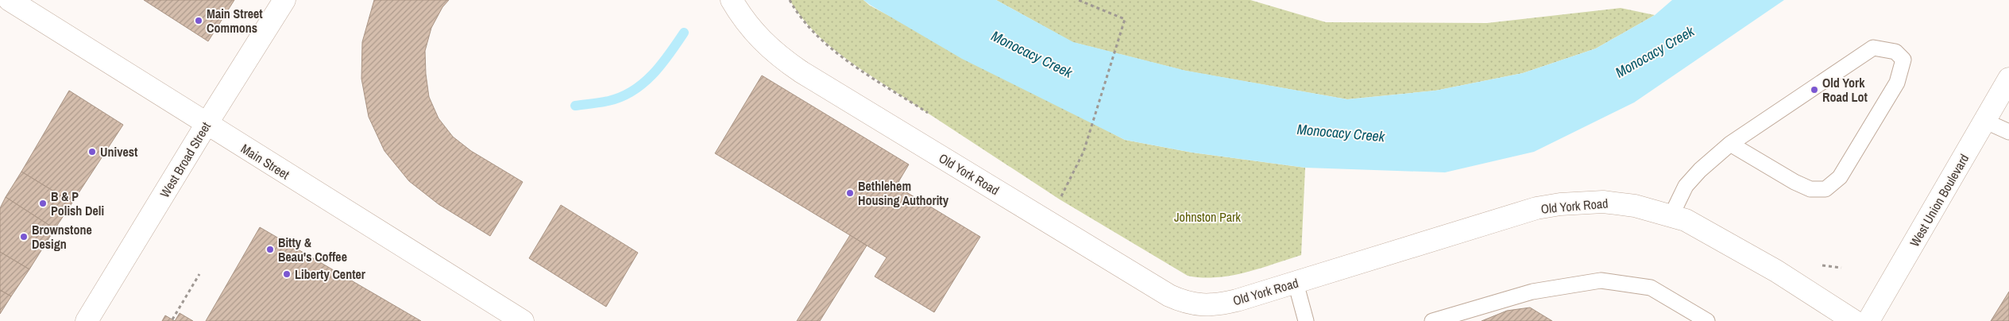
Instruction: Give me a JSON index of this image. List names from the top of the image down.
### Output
{
  "streets": {
    "street": [
      "West Broad Street",
      "Main Street",
      "Old York Road",
      "West Union Boulevard"
    ]
  },
  "crossings": [
    ["West Broad Street", "Main Street"]
  ],
  "water": ["Monocacy Creek"],
  "parks": ["Johnston Park"],
  "places": [
    "Main Street Commons",
    "Old York Road Lot",
    "Univest",
    "Bethlehem Housing Authority",
    "B & P Polish Deli",
    "Brownstone Design",
    "Bitty & Beau's Coffee",
    "Liberty Center"
  ]
}
